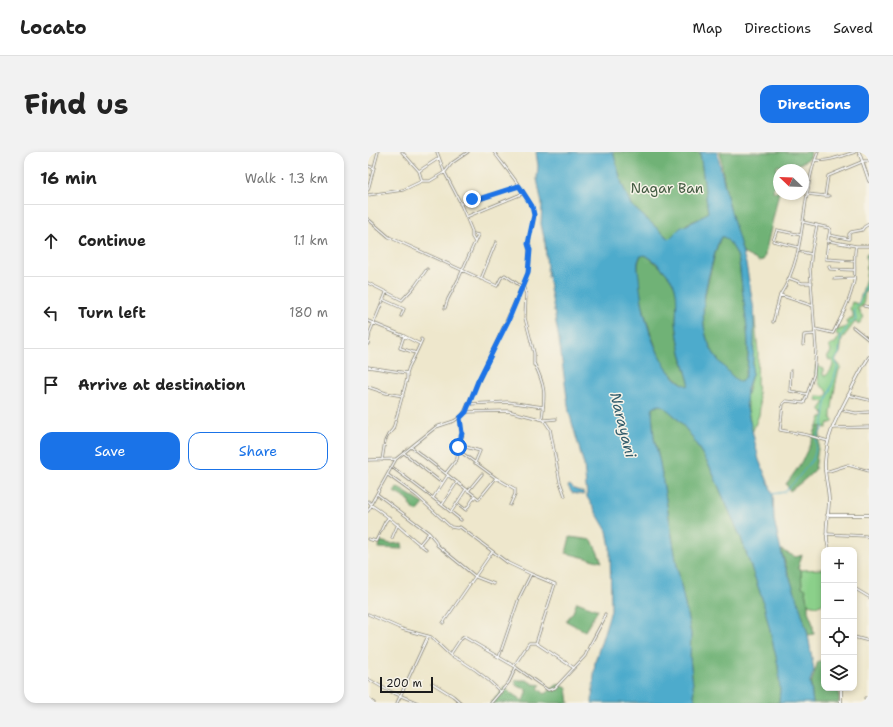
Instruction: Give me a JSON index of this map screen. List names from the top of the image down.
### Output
{
  "water": ["Narayani"],
  "parks": ["Nagar Ban"],
  "scale_bar": "200 m",
  "north": "top left",
  "page": {
    "header": "Locato",
    "nav": ["Map", "Directions", "Saved"],
    "title": "Find us",
    "buttons": [
      "Directions",
      ["Save", "Share"]
    ],
    "heading": ["16 min", "Walk · 1.3 km"],
    "list": [
      ["Continue", "1.1 km"],
      ["Turn left", "180 m"],
      "Arrive at destination"
    ],
    "map_buttons": ["+", "−"],
    "scale": "200 m"
  }
}
